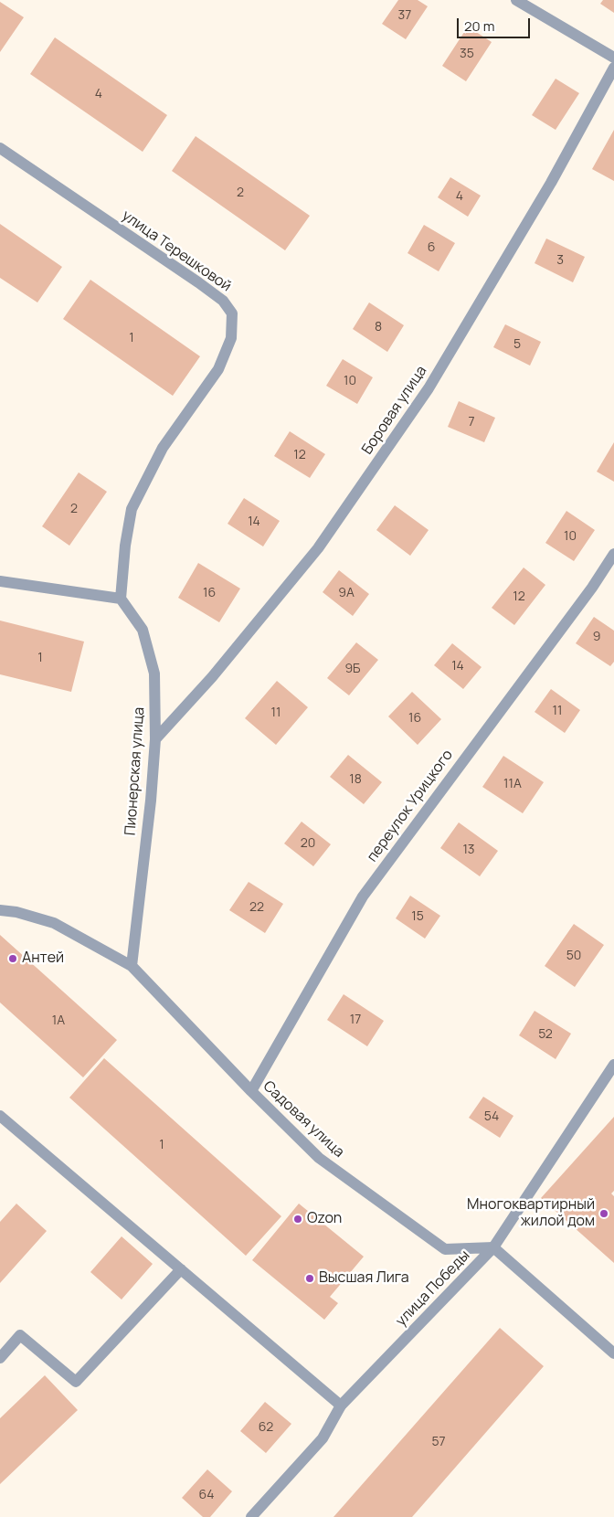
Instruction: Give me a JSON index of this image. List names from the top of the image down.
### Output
{
  "streets": {
    "street": [
      "улица Терешковой",
      "Боровая улица",
      "Пионерская улица",
      "переулок Урицкого",
      "Садовая улица",
      "улица Победы"
    ]
  },
  "crossings": [
    ["улица Терешковой", "Пионерская улица"],
    ["Боровая улица", "Пионерская улица"],
    ["Пионерская улица", "Садовая улица"],
    ["переулок Урицкого", "Садовая улица"],
    ["Садовая улица", "улица Победы"]
  ],
  "places": [
    "Антей",
    "Многоквартирный жилой дом",
    "Ozon",
    "Высшая Лига"
  ],
  "house_numbers": [
    "37",
    "35",
    "4",
    "2",
    "4",
    "6",
    "3",
    "8",
    "1",
    "5",
    "10",
    "7",
    "12",
    "2",
    "14",
    "10",
    "16",
    "9А",
    "12",
    "9",
    "1",
    "14",
    "9Б",
    "11",
    "11",
    "16",
    "18",
    "11А",
    "20",
    "13",
    "22",
    "15",
    "50",
    "17",
    "1А",
    "52",
    "54",
    "1",
    "62",
    "57",
    "64"
  ],
  "scale_bar": "20 m"
}
